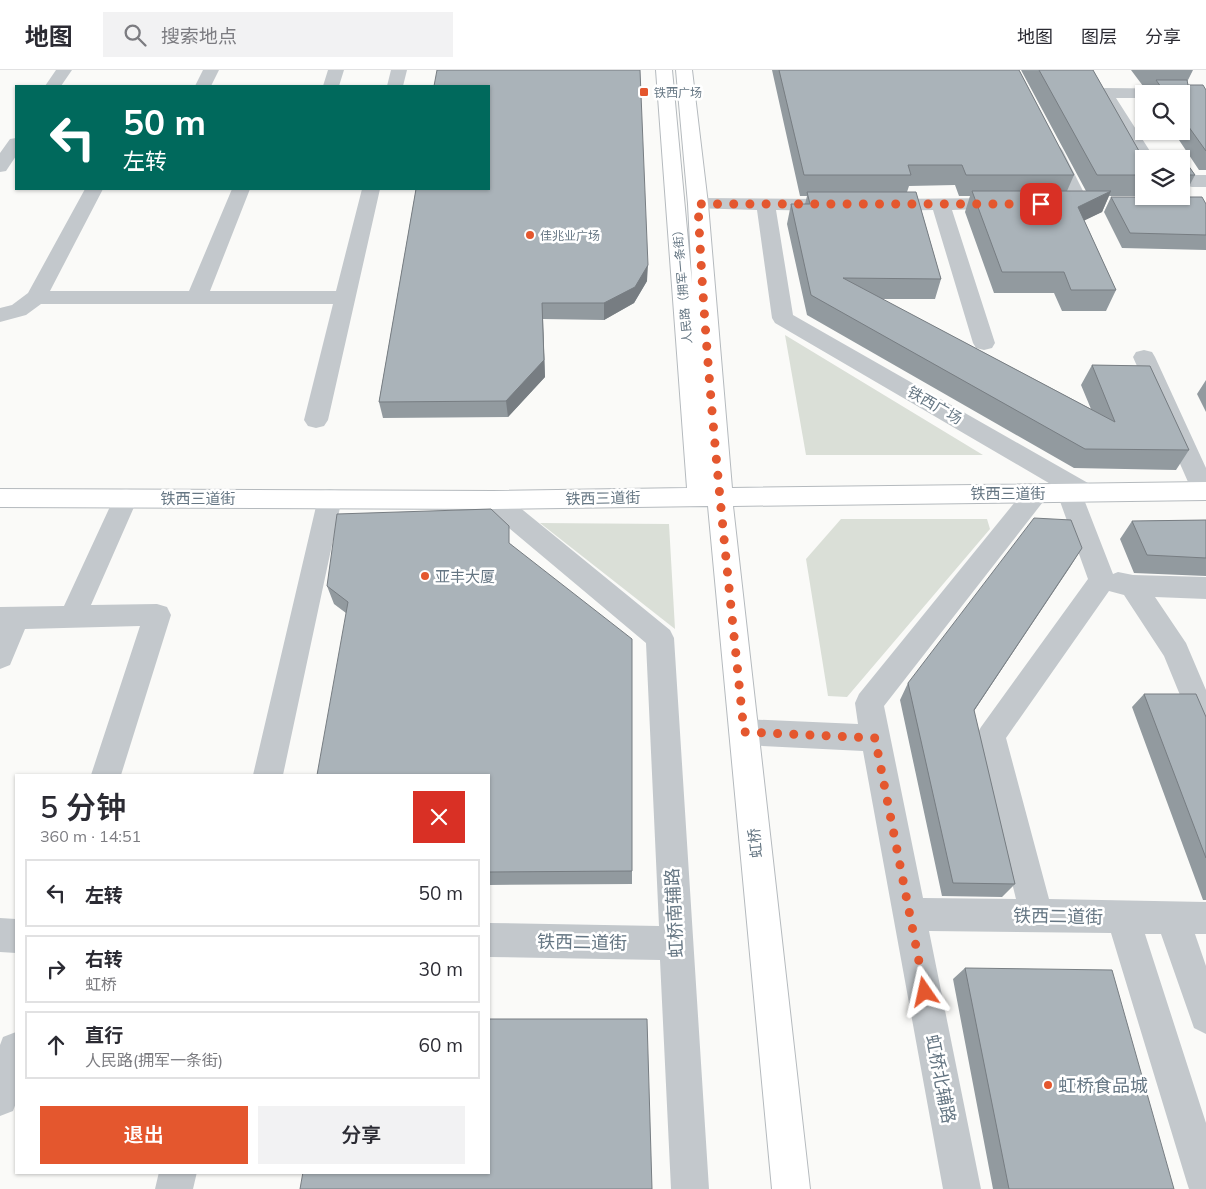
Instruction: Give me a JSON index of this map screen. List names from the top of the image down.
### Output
{
  "streets": {
    "main road": ["人民路（拥军一条街）", "铁西三道街", "虹桥"],
    "street": [
      "铁西广场",
      "虹桥南辅路",
      "铁西二道街",
      "虹桥北辅路"
    ]
  },
  "crossings": [
    ["人民路（拥军一条街）", "铁西三道街"],
    ["人民路（拥军一条街）", "虹桥"],
    ["铁西广场", "铁西三道街"],
    ["铁西三道街", "虹桥"],
    ["铁西三道街", "虹桥南辅路"],
    ["铁西三道街", "虹桥北辅路"],
    ["虹桥南辅路", "铁西二道街"],
    ["铁西二道街", "虹桥北辅路"]
  ],
  "places": {
    "transit": ["铁西广场"],
    "other": ["佳兆业广场", "亚丰大厦", "虹桥食品城"]
  },
  "page": {
    "header": "地图",
    "search": "搜索地点",
    "nav": ["地图", "图层", "分享"],
    "turn": ["50 m", "左转"],
    "heading": ["5 分钟", "360 m · 14:51"],
    "list": [
      {
        "name": "左转",
        "value": "50 m"
      },
      {
        "name": "右转",
        "note": "虹桥",
        "value": "30 m"
      },
      {
        "name": "直行",
        "note": "人民路(拥军一条街)",
        "value": "60 m"
      }
    ],
    "buttons": ["退出", "分享"]
  }
}
